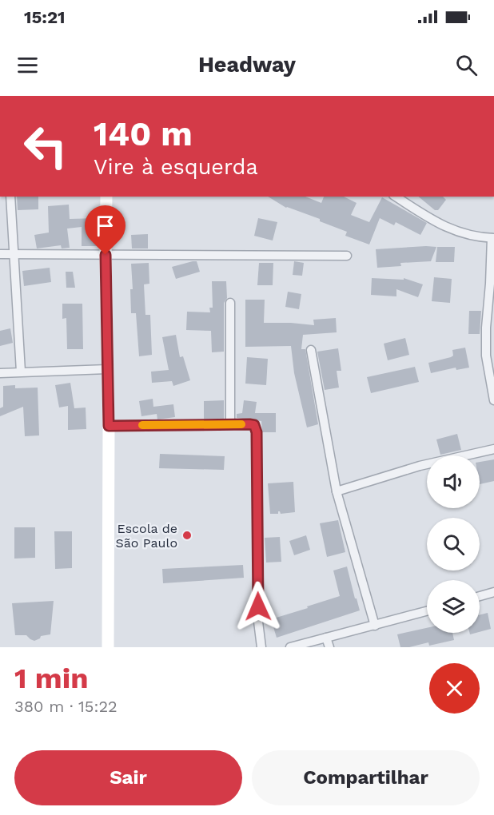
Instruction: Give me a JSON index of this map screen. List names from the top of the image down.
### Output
{
  "places": ["Escola de São Paulo"],
  "page": {
    "status": "15:21",
    "header": "Headway",
    "turn": ["140 m", "Vire à esquerda"],
    "heading": ["1 min", "380 m · 15:22"],
    "buttons": ["Sair", "Compartilhar"]
  }
}
